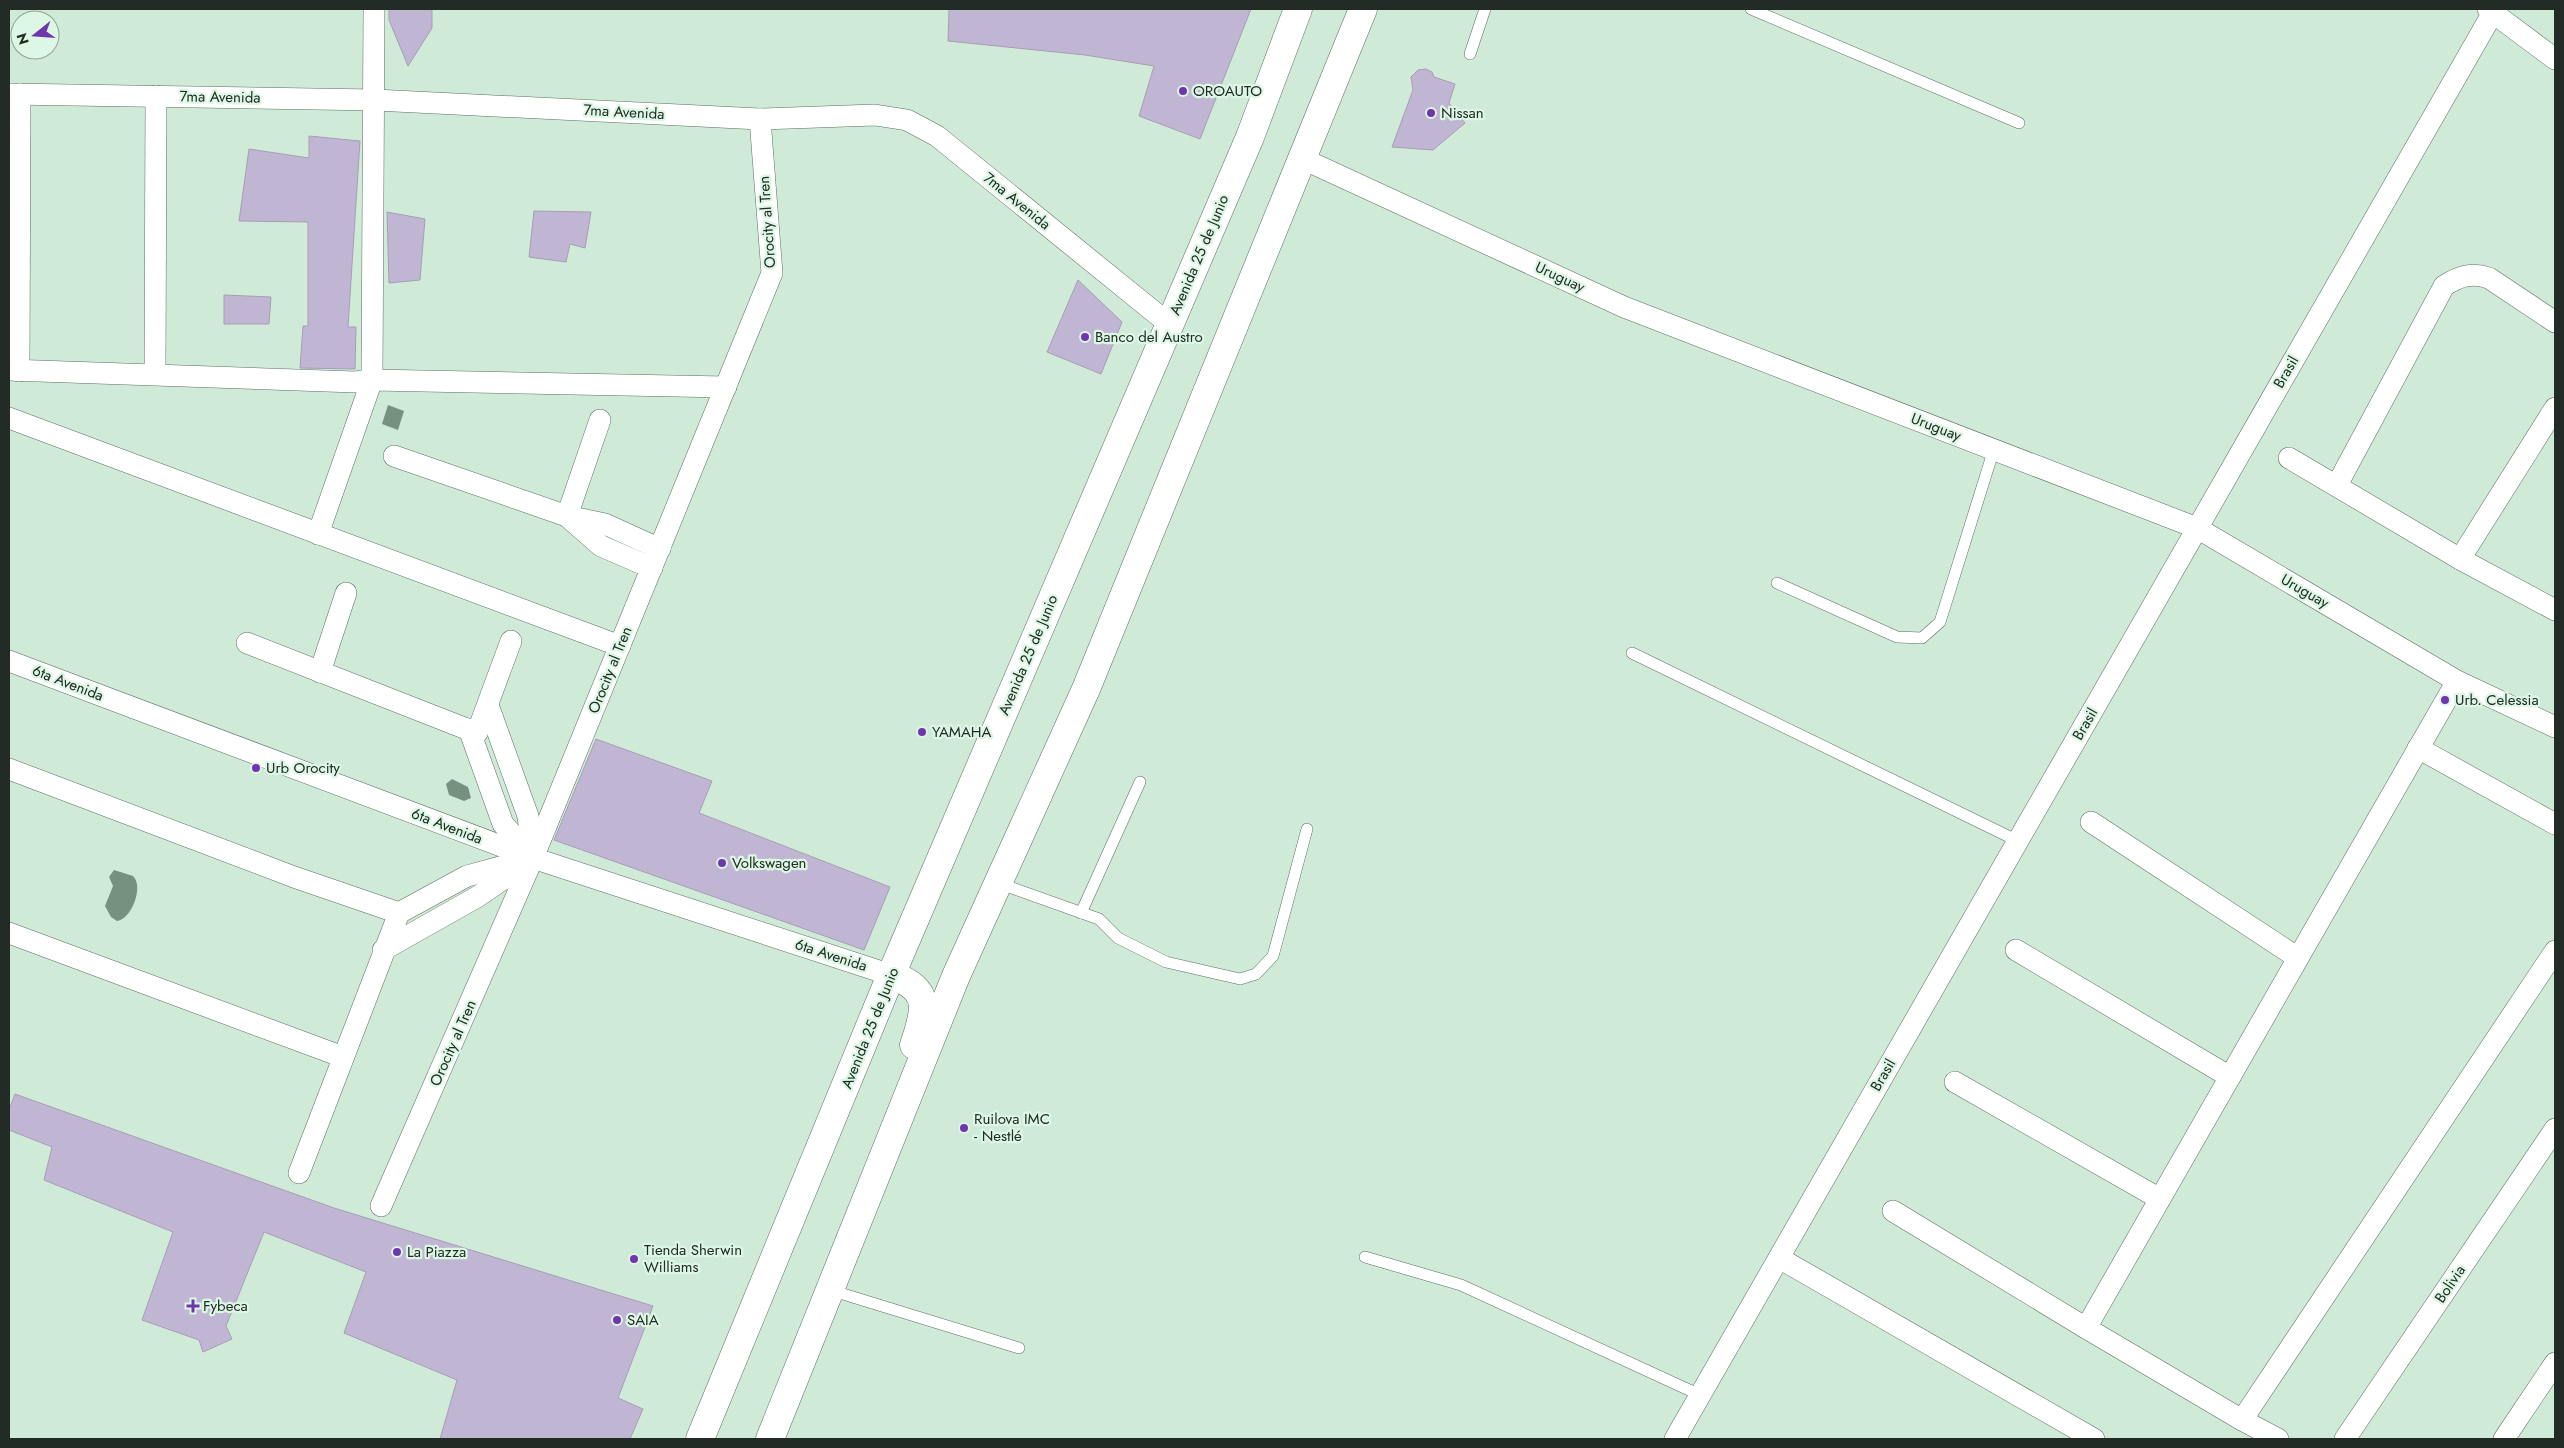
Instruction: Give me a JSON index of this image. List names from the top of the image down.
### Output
{
  "streets": {
    "main road": ["Avenida 25 de Junio"],
    "street": [
      "7ma Avenida",
      "Orocity al Tren",
      "Uruguay",
      "Brasil",
      "6ta Avenida",
      "Bolivia"
    ]
  },
  "crossings": [
    ["7ma Avenida", "Orocity al Tren"],
    ["7ma Avenida", "Avenida 25 de Junio"],
    ["Orocity al Tren", "6ta Avenida"],
    ["Avenida 25 de Junio", "6ta Avenida"],
    ["Uruguay", "Brasil"]
  ],
  "places": {
    "other": [
      "OROAUTO",
      "Nissan",
      "Banco del Austro",
      "Urb. Celessia",
      "YAMAHA",
      "Urb Orocity",
      "Volkswagen",
      "Ruilova IMC - Nestlé",
      "La Piazza",
      "Tienda Sherwin Williams",
      "SAIA"
    ],
    "health": ["Fybeca"]
  },
  "north": "left"
}
